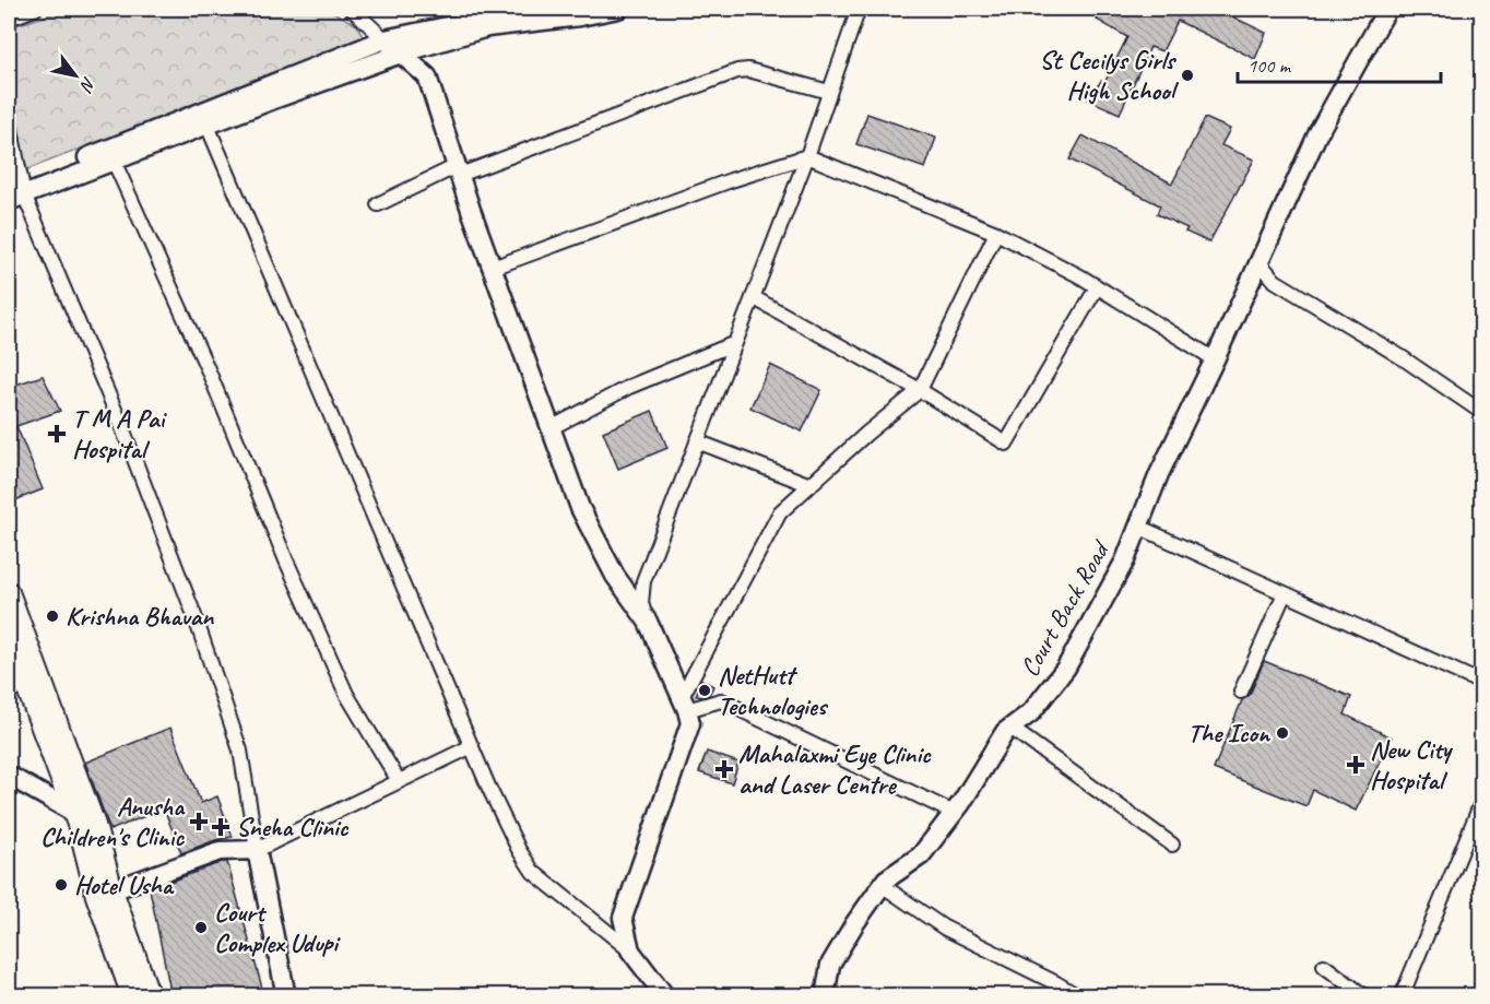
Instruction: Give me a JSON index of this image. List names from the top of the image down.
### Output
{
  "streets": {
    "street": ["Court Back Road"]
  },
  "places": {
    "other": [
      "St Cecilys Girls High School",
      "Krishna Bhavan",
      "NetHutt Technologies",
      "The Icon",
      "Hotel Usha",
      "Court Complex Udupi"
    ],
    "health": [
      "T M A Pai Hospital",
      "New City Hospital",
      "Mahalaxmi Eye Clinic and Laser Centre",
      "Anusha Children's Clinic",
      "Sneha Clinic"
    ]
  },
  "scale_bar": "100 m",
  "north": "bottom right"
}
